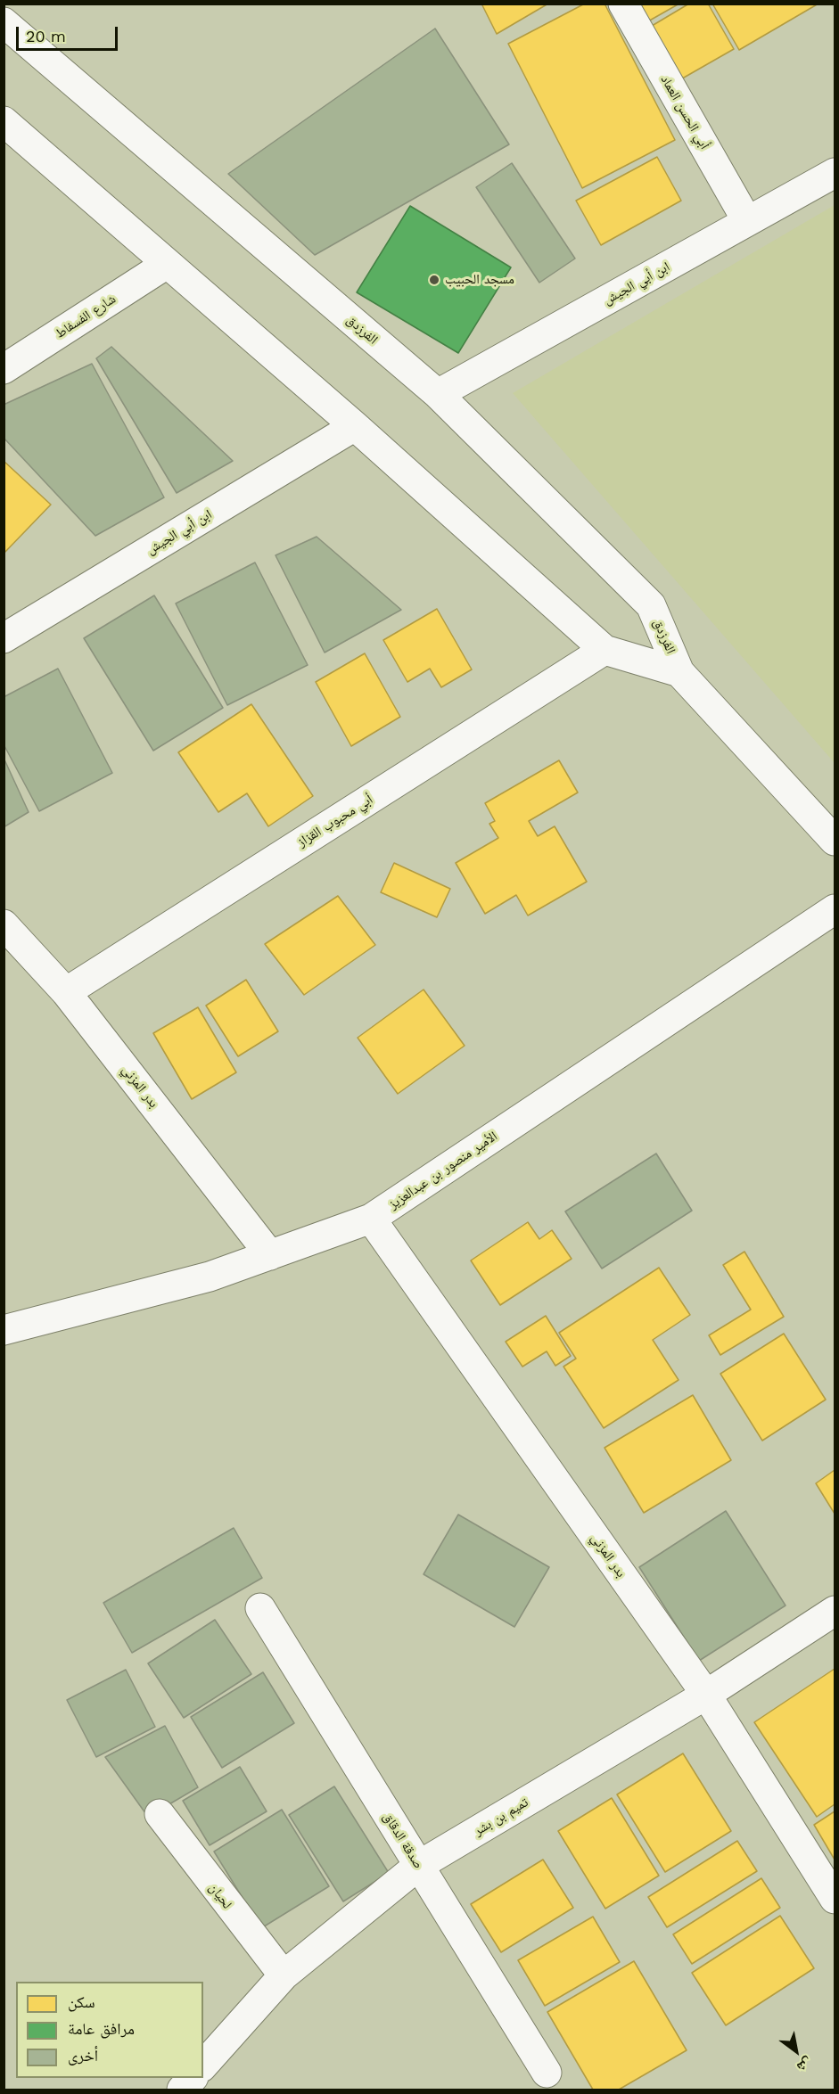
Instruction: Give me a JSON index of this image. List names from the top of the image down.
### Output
{
  "streets": {
    "street": [
      "أبي الحسن العماد",
      "ابن أبي الجيش",
      "شارع الفسفاط",
      "الفرزدق",
      "أبي محبوب القزاز",
      "بدر المزني",
      "الأمير منصور بن عبدالعزيز",
      "تميم بن بشر",
      "صدقة الدقاق",
      "لحيان"
    ]
  },
  "crossings": [
    ["أبي الحسن العماد", "ابن أبي الجيش"],
    ["ابن أبي الجيش", "الفرزدق"],
    ["شارع الفسفاط", "الفرزدق"],
    ["الفرزدق", "أبي محبوب القزاز"],
    ["أبي محبوب القزاز", "بدر المزني"],
    ["بدر المزني", "الأمير منصور بن عبدالعزيز"],
    ["بدر المزني", "تميم بن بشر"],
    ["تميم بن بشر", "صدقة الدقاق"],
    ["تميم بن بشر", "لحيان"]
  ],
  "places": ["مسجد الحبيب"],
  "legend": ["سكن", "مرافق عامة", "أخرى"],
  "scale_bar": "20 m",
  "north": "bottom right"
}
